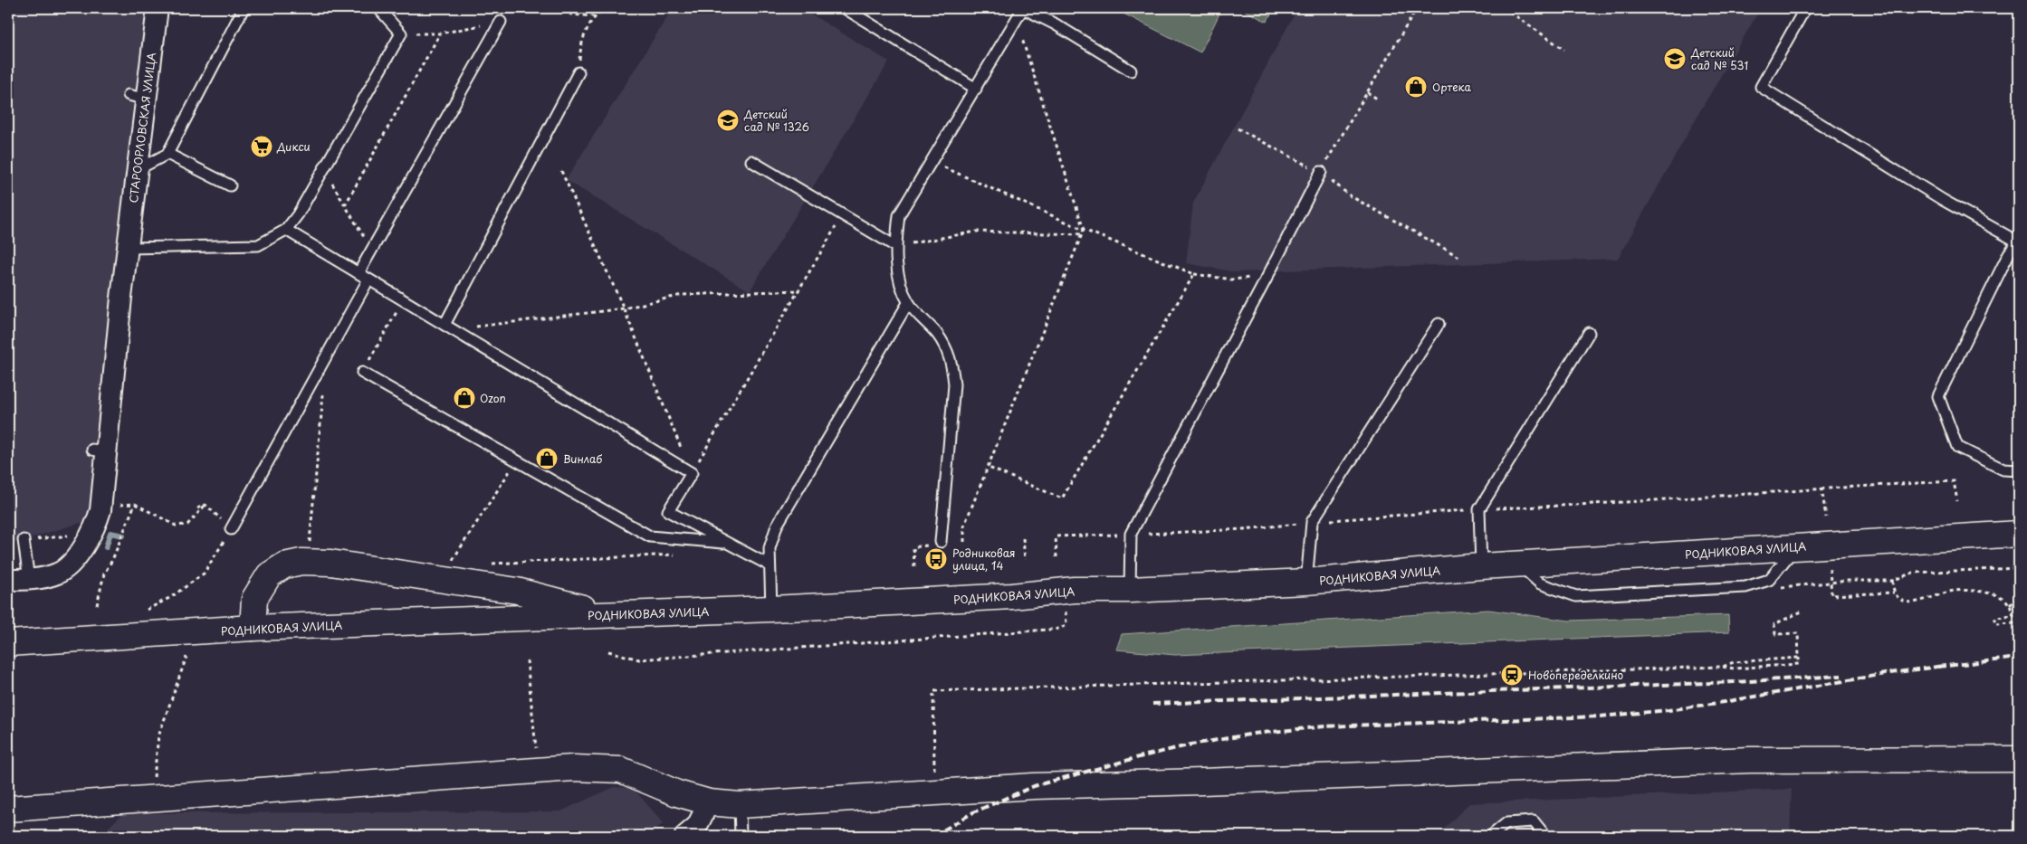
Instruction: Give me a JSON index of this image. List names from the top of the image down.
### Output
{
  "streets": {
    "main road": ["РОДНИКОВАЯ УЛИЦА"],
    "street": ["СТАРООРЛОВСКАЯ УЛИЦА"]
  },
  "places": {
    "school or university": ["Детский сад № 531", "Детский сад № 1326"],
    "shop": ["Ортека", "Ozon", "Винлаб"],
    "supermarket": ["Дикси"],
    "bus stop": ["Родниковая улица, 14"],
    "station": ["Новопеределкино"]
  }
}
